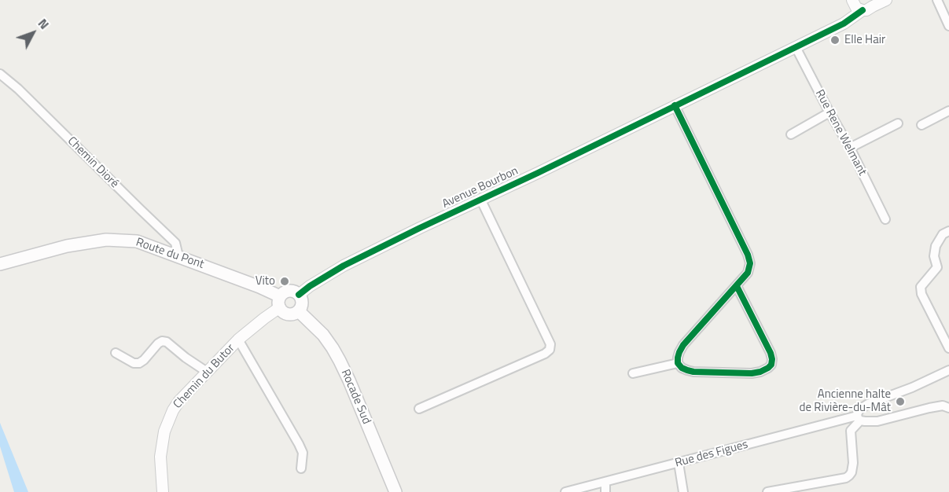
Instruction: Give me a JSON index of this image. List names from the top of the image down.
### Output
{
  "streets": {
    "main road": ["Route du Pont", "Rocade Sud"],
    "street": [
      "Rue Rene Welmant",
      "Chemin Dioré",
      "Avenue Bourbon",
      "Chemin du Butor",
      "Rue des Figues"
    ]
  },
  "crossings": [
    ["Rue Rene Welmant", "Avenue Bourbon"],
    ["Chemin Dioré", "Route du Pont"],
    ["Avenue Bourbon", "Route du Pont"],
    ["Avenue Bourbon", "Chemin du Butor"],
    ["Avenue Bourbon", "Rocade Sud"],
    ["Route du Pont", "Chemin du Butor"],
    ["Route du Pont", "Rocade Sud"],
    ["Chemin du Butor", "Rocade Sud"]
  ],
  "places": ["Elle Hair", "Vito", "Ancienne halte de Rivière-du-Mât"],
  "north": "top right"
}
